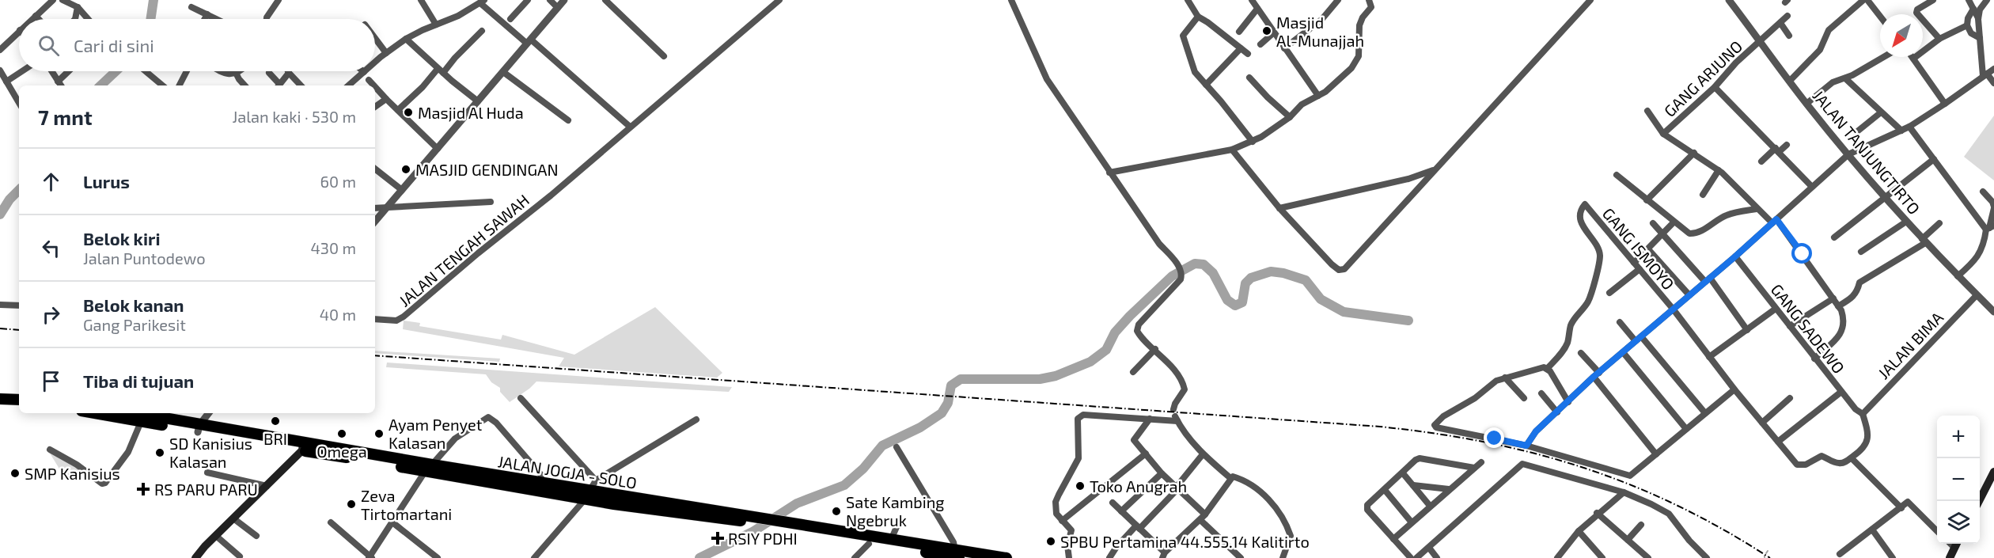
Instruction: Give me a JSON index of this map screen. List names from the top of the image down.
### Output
{
  "streets": {
    "highway": ["JALAN JOGJA - SOLO"],
    "street": [
      "GANG ARJUNO",
      "JALAN TANJUNGTIRTO",
      "GANG ISMOYO",
      "JALAN TENGAH SAWAH",
      "GANG SADEWO",
      "JALAN BIMA"
    ]
  },
  "crossings": [
    ["GANG ARJUNO", "JALAN TANJUNGTIRTO"],
    ["JALAN TANJUNGTIRTO", "JALAN BIMA"],
    ["GANG SADEWO", "JALAN BIMA"]
  ],
  "places": {
    "other": [
      "Masjid Al-Munajjah",
      "Masjid Al Huda",
      "MASJID GENDINGAN",
      "BRI",
      "Omega",
      "Ayam Penyet Kalasan",
      "SD Kanisius Kalasan",
      "SMP Kanisius",
      "Toko Anugrah",
      "Zeva Tirtomartani",
      "Sate Kambing Ngebruk",
      "SPBU Pertamina 44.555.14 Kalitirto"
    ],
    "health": ["RS PARU PARU", "RSIY PDHI"]
  },
  "north": "bottom left",
  "page": {
    "search": "Cari di sini",
    "heading": ["7 mnt", "Jalan kaki · 530 m"],
    "list": [
      ["Lurus", "60 m"],
      ["Belok kiri", "Jalan Puntodewo", "430 m"],
      ["Belok kanan", "Gang Parikesit", "40 m"],
      "Tiba di tujuan"
    ],
    "map_buttons": ["+", "−"]
  }
}
